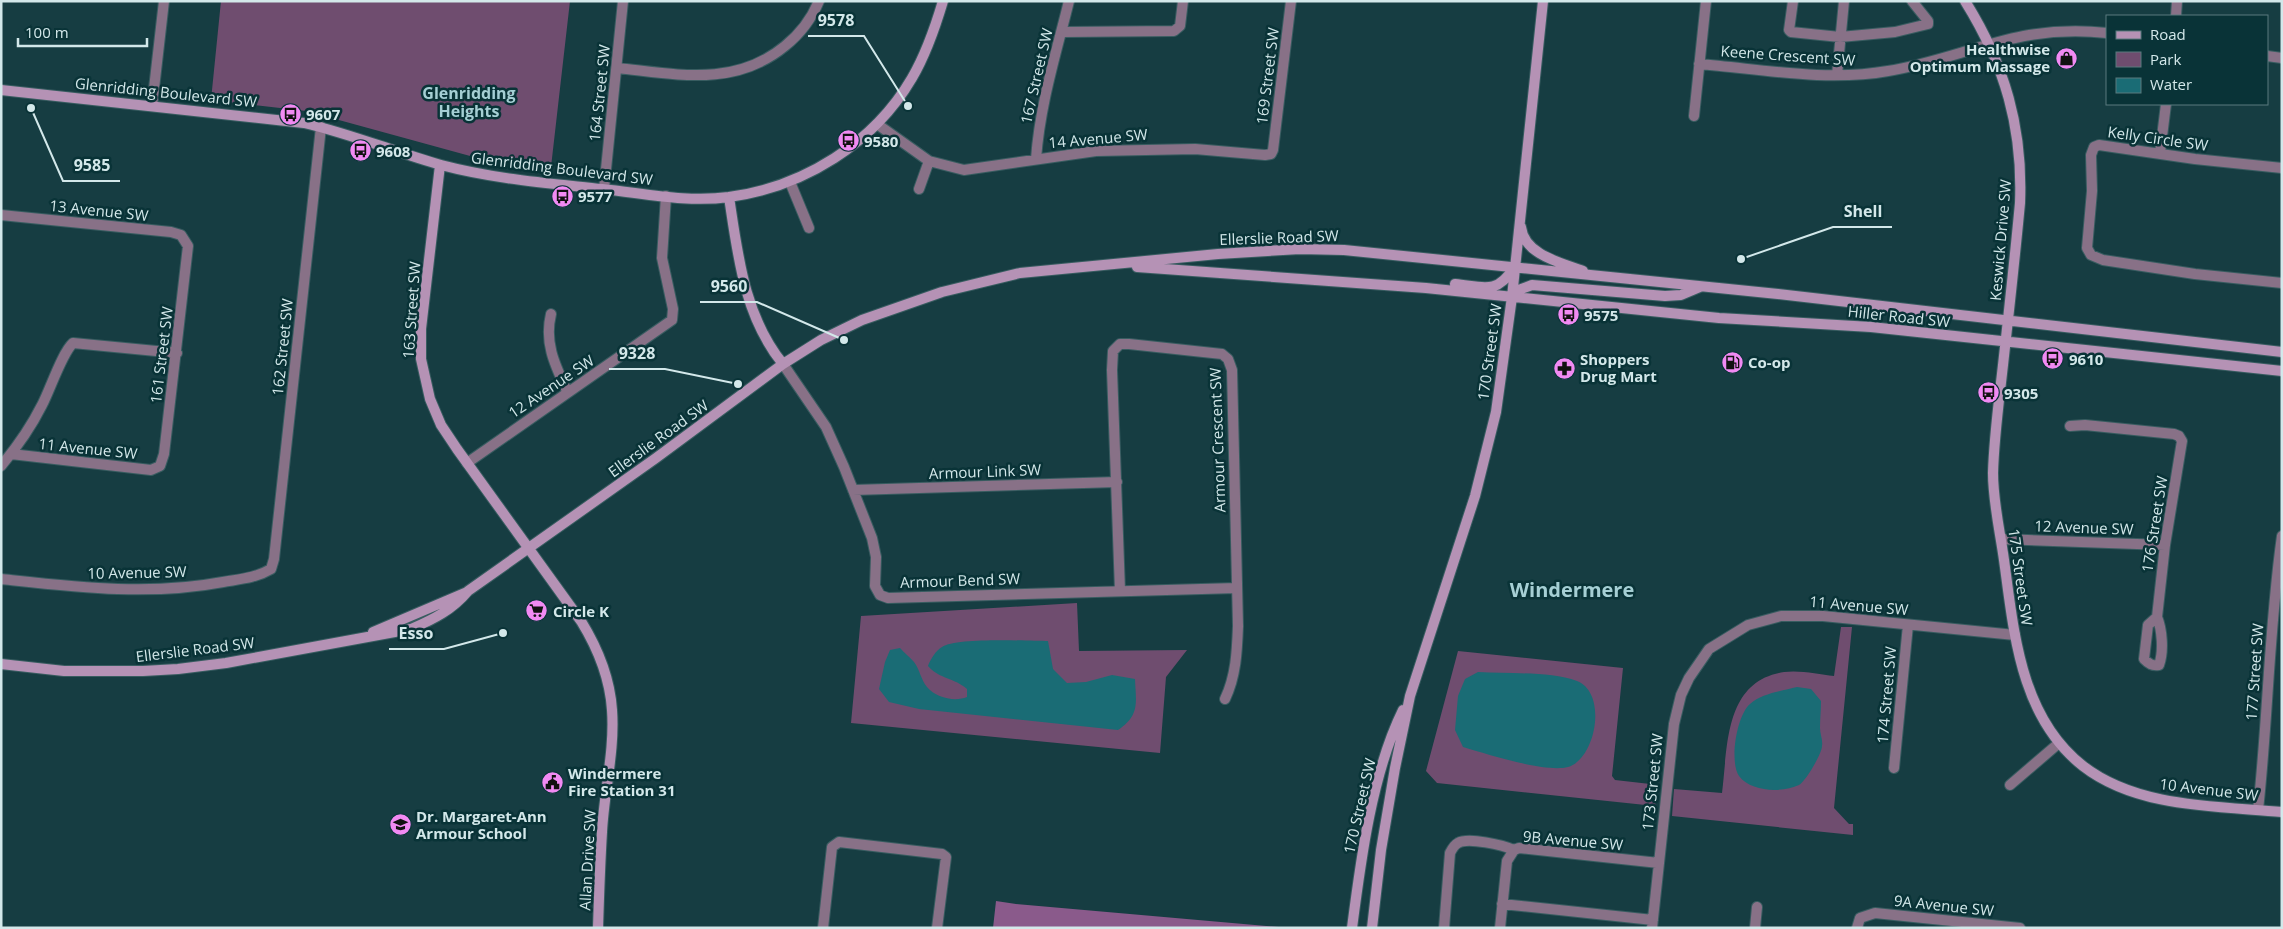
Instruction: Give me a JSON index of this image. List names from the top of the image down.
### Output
{
  "streets": {
    "main road": [
      "Glenridding Boulevard SW",
      "Ellerslie Road SW",
      "Keswick Drive SW",
      "163 Street SW",
      "Hiller Road SW",
      "170 Street SW",
      "10 Avenue SW",
      "175 Street SW",
      "Allan Drive SW"
    ],
    "street": [
      "Keene Crescent SW",
      "167 Street SW",
      "169 Street SW",
      "164 Street SW",
      "14 Avenue SW",
      "Kelly Circle SW",
      "13 Avenue SW",
      "162 Street SW",
      "161 Street SW",
      "12 Avenue SW",
      "Armour Crescent SW",
      "11 Avenue SW",
      "Armour Link SW",
      "176 Street SW",
      "Armour Bend SW",
      "177 Street SW",
      "174 Street SW",
      "173 Street SW",
      "9B Avenue SW",
      "9A Avenue SW"
    ]
  },
  "crossings": [
    ["Keene Crescent SW", "Keswick Drive SW"],
    ["167 Street SW", "14 Avenue SW"],
    ["169 Street SW", "14 Avenue SW"],
    ["Glenridding Boulevard SW", "164 Street SW"],
    ["Glenridding Boulevard SW", "14 Avenue SW"],
    ["Glenridding Boulevard SW", "163 Street SW"],
    ["Glenridding Boulevard SW", "162 Street SW"],
    ["Glenridding Boulevard SW", "12 Avenue SW"],
    ["13 Avenue SW", "161 Street SW"],
    ["Ellerslie Road SW", "163 Street SW"],
    ["Ellerslie Road SW", "Hiller Road SW"],
    ["Ellerslie Road SW", "170 Street SW"],
    ["Ellerslie Road SW", "Armour Bend SW"],
    ["Ellerslie Road SW", "Allan Drive SW"],
    ["Keswick Drive SW", "Hiller Road SW"],
    ["Keswick Drive SW", "175 Street SW"],
    ["163 Street SW", "12 Avenue SW"],
    ["163 Street SW", "Allan Drive SW"],
    ["Hiller Road SW", "170 Street SW"],
    ["Hiller Road SW", "175 Street SW"],
    ["162 Street SW", "10 Avenue SW"],
    ["161 Street SW", "11 Avenue SW"],
    ["12 Avenue SW", "176 Street SW"],
    ["12 Avenue SW", "175 Street SW"],
    ["Armour Crescent SW", "Armour Link SW"],
    ["Armour Crescent SW", "Armour Bend SW"],
    ["11 Avenue SW", "175 Street SW"],
    ["11 Avenue SW", "174 Street SW"],
    ["11 Avenue SW", "173 Street SW"],
    ["Armour Link SW", "Armour Bend SW"],
    ["10 Avenue SW", "175 Street SW"],
    ["10 Avenue SW", "177 Street SW"],
    ["173 Street SW", "9B Avenue SW"]
  ],
  "districts": ["Glenridding Heights", "Windermere"],
  "places": {
    "shop": ["Healthwise Optimum Massage"],
    "other": [
      "9578",
      "9585",
      "Shell",
      "9560",
      "9328",
      "Esso"
    ],
    "bus stop": [
      "9607",
      "9580",
      "9608",
      "9577",
      "9575",
      "9610",
      "9305"
    ],
    "fuel station": ["Co-op"],
    "pharmacy": ["Shoppers Drug Mart"],
    "supermarket": ["Circle K"],
    "public building": ["Windermere Fire Station 31"],
    "school or university": ["Dr. Margaret-Ann Armour School"]
  },
  "legend": ["Road", "Park", "Water"],
  "scale_bar": "100 m"
}
